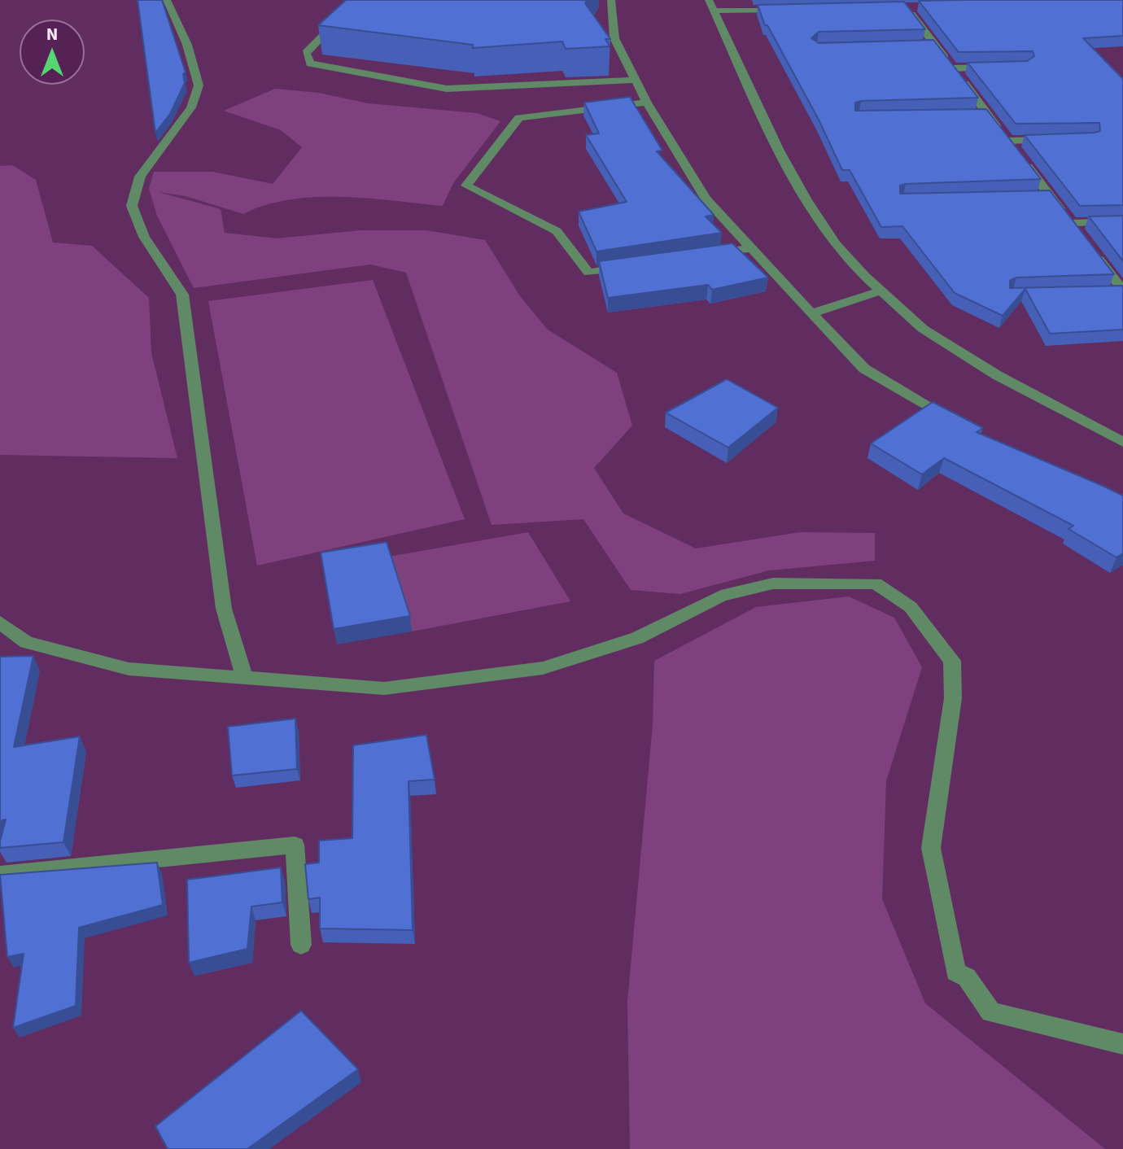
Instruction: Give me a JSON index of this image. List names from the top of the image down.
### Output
{
  "north": "top"
}
